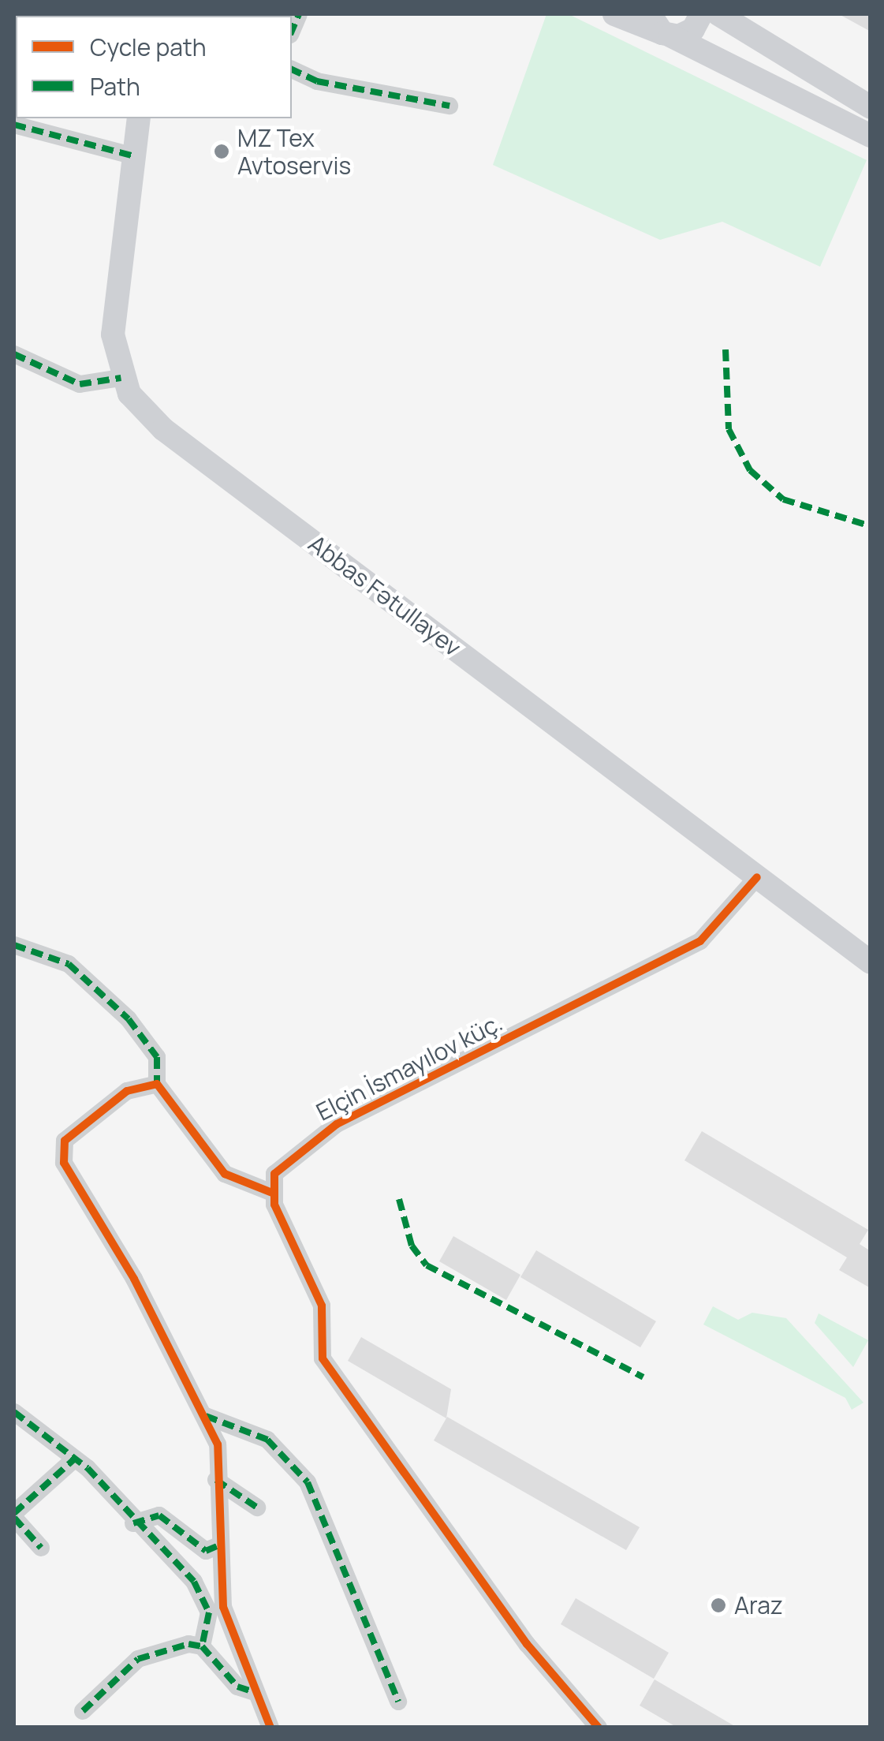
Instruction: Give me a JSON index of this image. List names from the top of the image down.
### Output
{
  "streets": {
    "main road": ["Abbas Fətullayev"],
    "street": ["Elçin İsmayılov küç."]
  },
  "crossings": [
    ["Abbas Fətullayev", "Elçin İsmayılov küç."]
  ],
  "places": ["MZ Tex Avtoservis", "Araz"],
  "legend": ["Cycle path", "Path"]
}
